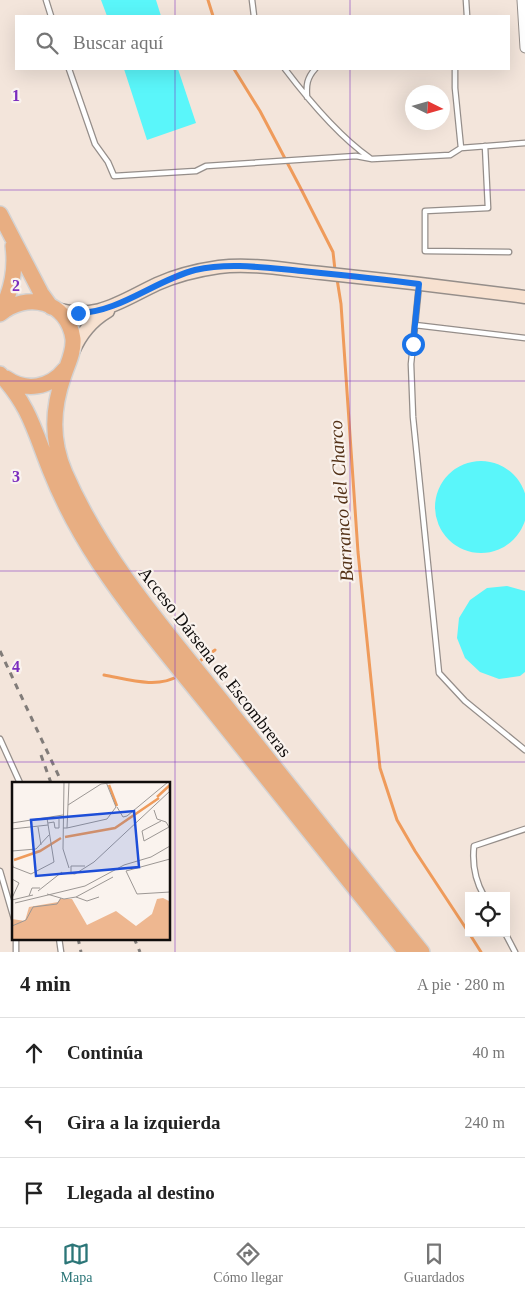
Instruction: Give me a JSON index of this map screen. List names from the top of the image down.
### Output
{
  "streets": {
    "highway": ["Acceso Dársena de Escombreras"]
  },
  "water": ["Barranco del Charco"],
  "north": "right",
  "page": {
    "search": "Buscar aquí",
    "heading": ["4 min", "A pie · 280 m"],
    "list": [
      ["Continúa", "40 m"],
      ["Gira a la izquierda", "240 m"],
      "Llegada al destino"
    ],
    "nav": ["Mapa", "Cómo llegar", "Guardados"]
  },
  "grid": {
    "rows": [
      "1",
      "2",
      "3",
      "4"
    ]
  }
}
